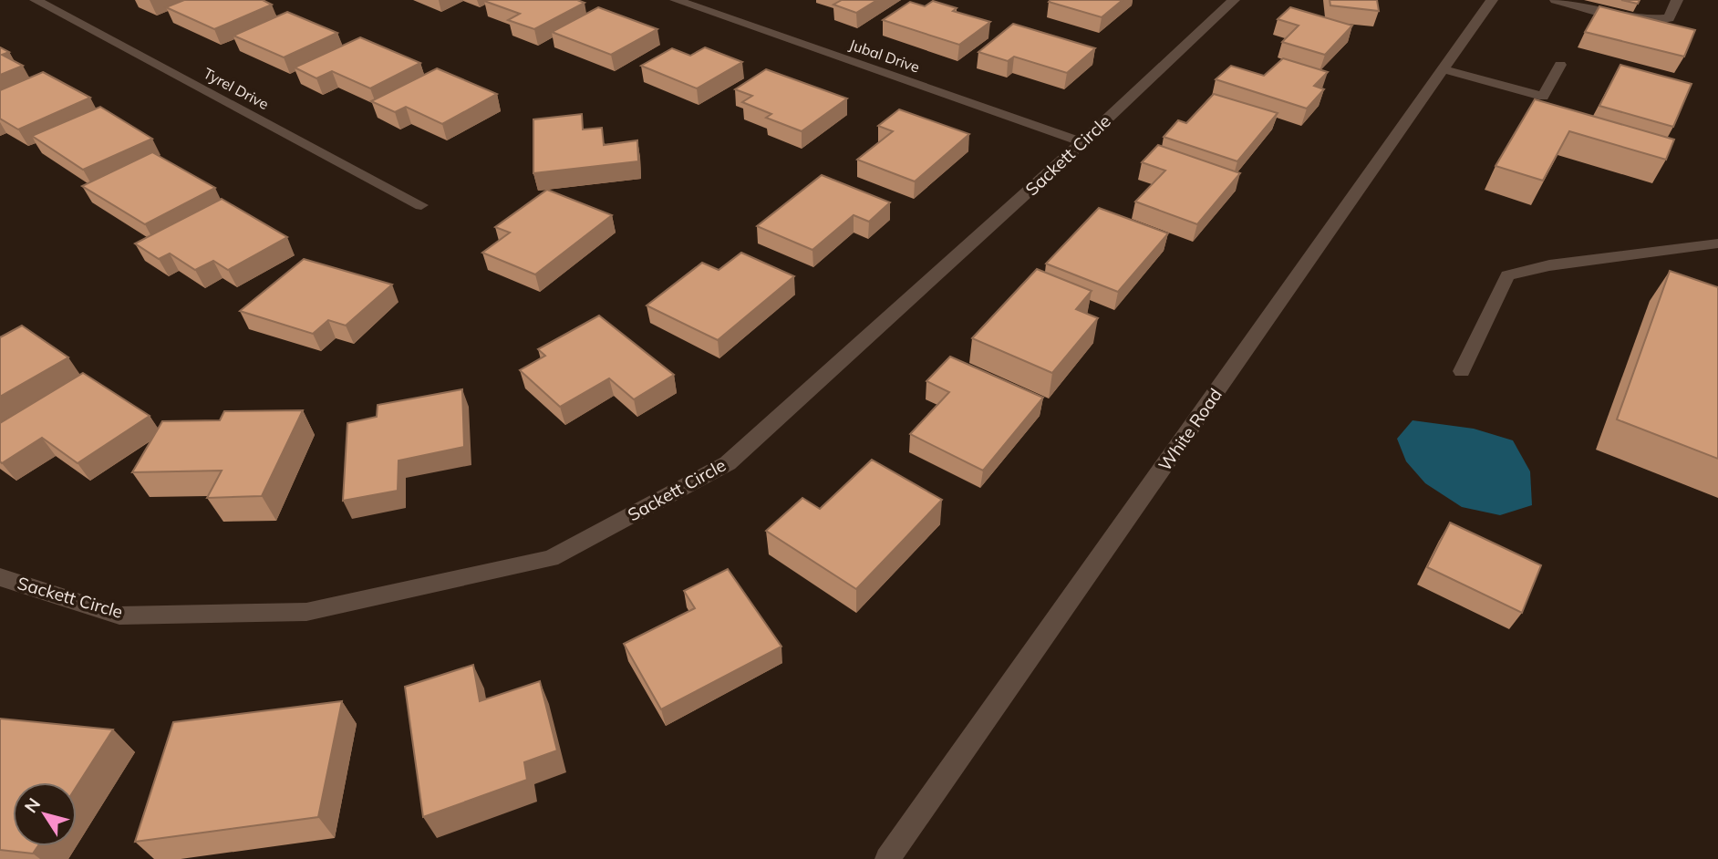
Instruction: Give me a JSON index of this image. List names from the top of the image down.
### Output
{
  "streets": {
    "street": [
      "Jubal Drive",
      "Tyrel Drive",
      "Sackett Circle",
      "White Road"
    ]
  },
  "crossings": [
    ["Jubal Drive", "Sackett Circle"]
  ],
  "north": "top left"
}
